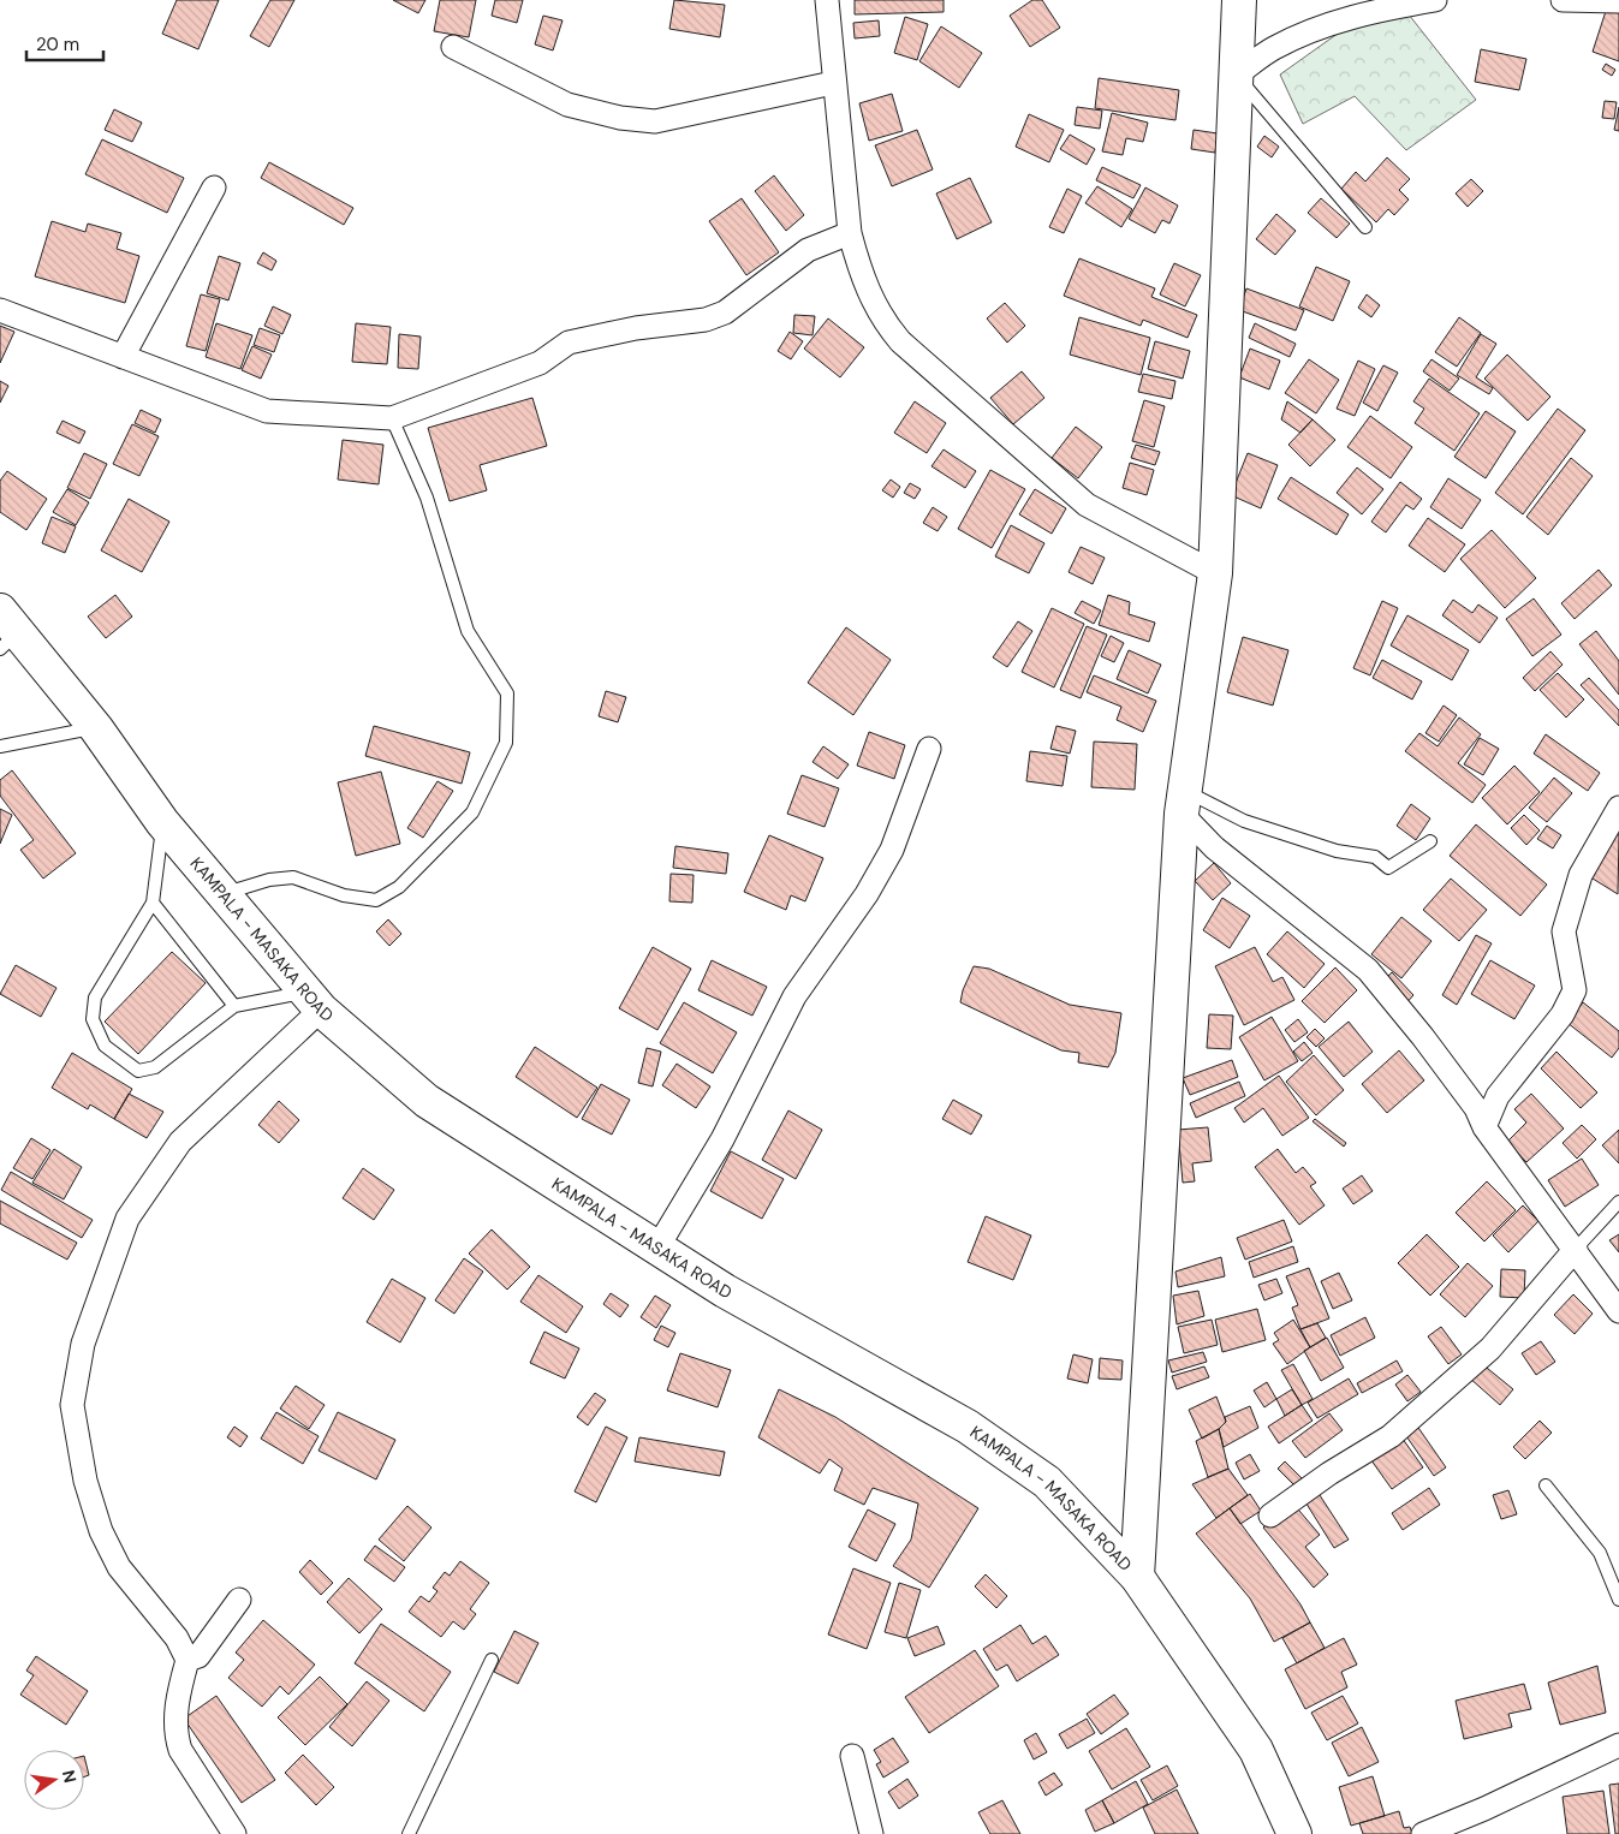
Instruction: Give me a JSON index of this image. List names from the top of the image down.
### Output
{
  "streets": {
    "main road": ["KAMPALA - MASAKA ROAD"]
  },
  "scale_bar": "20 m",
  "north": "right"
}
